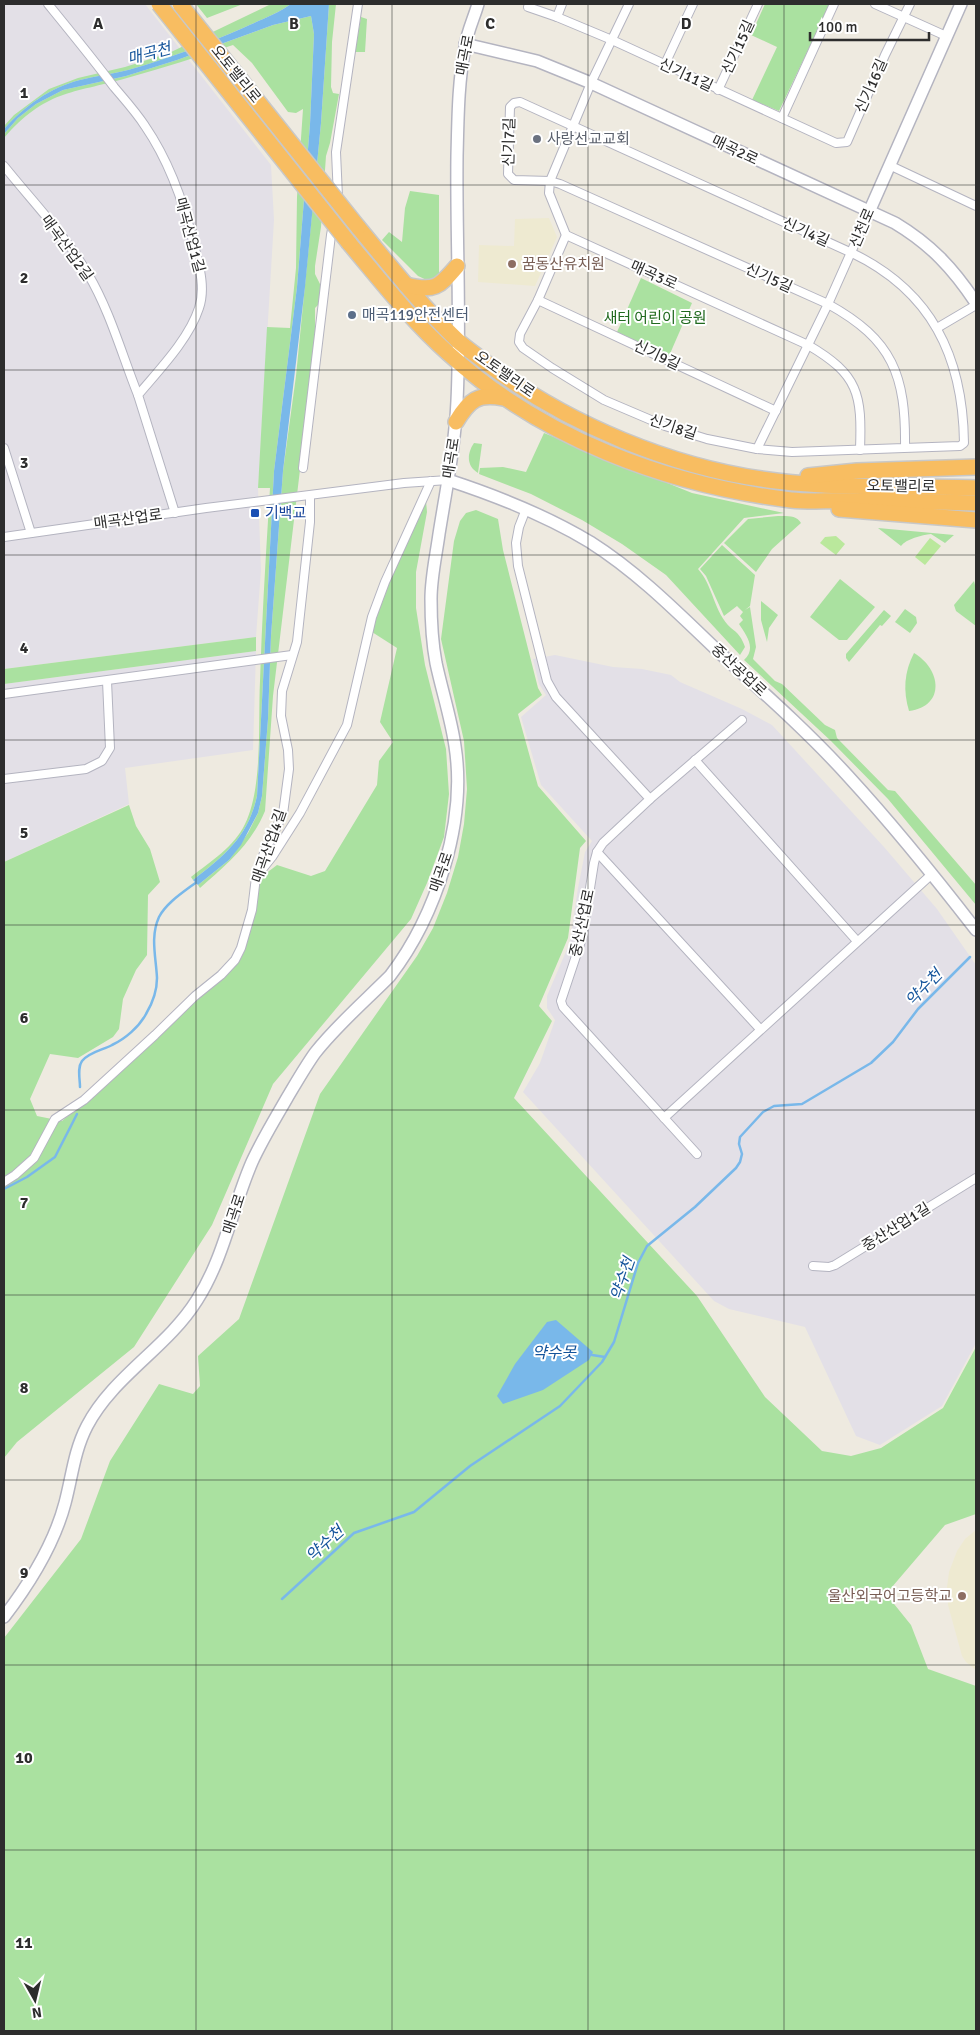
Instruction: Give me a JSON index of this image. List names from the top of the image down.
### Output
{
  "streets": {
    "highway": ["오토밸리로"],
    "street": [
      "신기15길",
      "매곡로",
      "신기11길",
      "신기16길",
      "신기7길",
      "매곡2로",
      "신천로",
      "신기4길",
      "매곡산업1길",
      "매곡산업2길",
      "매곡3로",
      "신기5길",
      "신기9길",
      "신기8길",
      "매곡산업로",
      "중산공업로",
      "매곡산업4길",
      "중산산업로",
      "중산산업1길"
    ]
  },
  "crossings": [
    ["신기15길", "신기11길"],
    ["매곡로", "오토밸리로"],
    ["매곡로", "매곡2로"],
    ["매곡로", "중산공업로"],
    ["신기11길", "신기16길"],
    ["신기7길", "신기4길"],
    ["신기7길", "신기5길"],
    ["매곡2로", "신천로"],
    ["신천로", "신기4길"],
    ["신천로", "매곡3로"],
    ["신천로", "신기5길"],
    ["신천로", "신기9길"],
    ["신천로", "신기8길"],
    ["신기4길", "신기8길"],
    ["매곡산업1길", "매곡산업2길"],
    ["매곡3로", "신기8길"],
    ["신기5길", "신기8길"],
    ["신기9길", "신기8길"],
    ["매곡산업로", "매곡산업4길"]
  ],
  "water": ["매곡천", "약수천", "약수못"],
  "parks": ["새터 어린이 공원"],
  "places": {
    "other": [
      "사랑선교교회",
      "꿈동산유치원",
      "매곡119안전센터",
      "울산외국어고등학교"
    ],
    "transit": ["기백교"]
  },
  "scale_bar": "100 m",
  "north": "bottom",
  "grid": {
    "columns": [
      "A",
      "B",
      "C",
      "D"
    ],
    "rows": [
      "1",
      "2",
      "3",
      "4",
      "5",
      "6",
      "7",
      "8",
      "9",
      "10",
      "11"
    ]
  }
}
